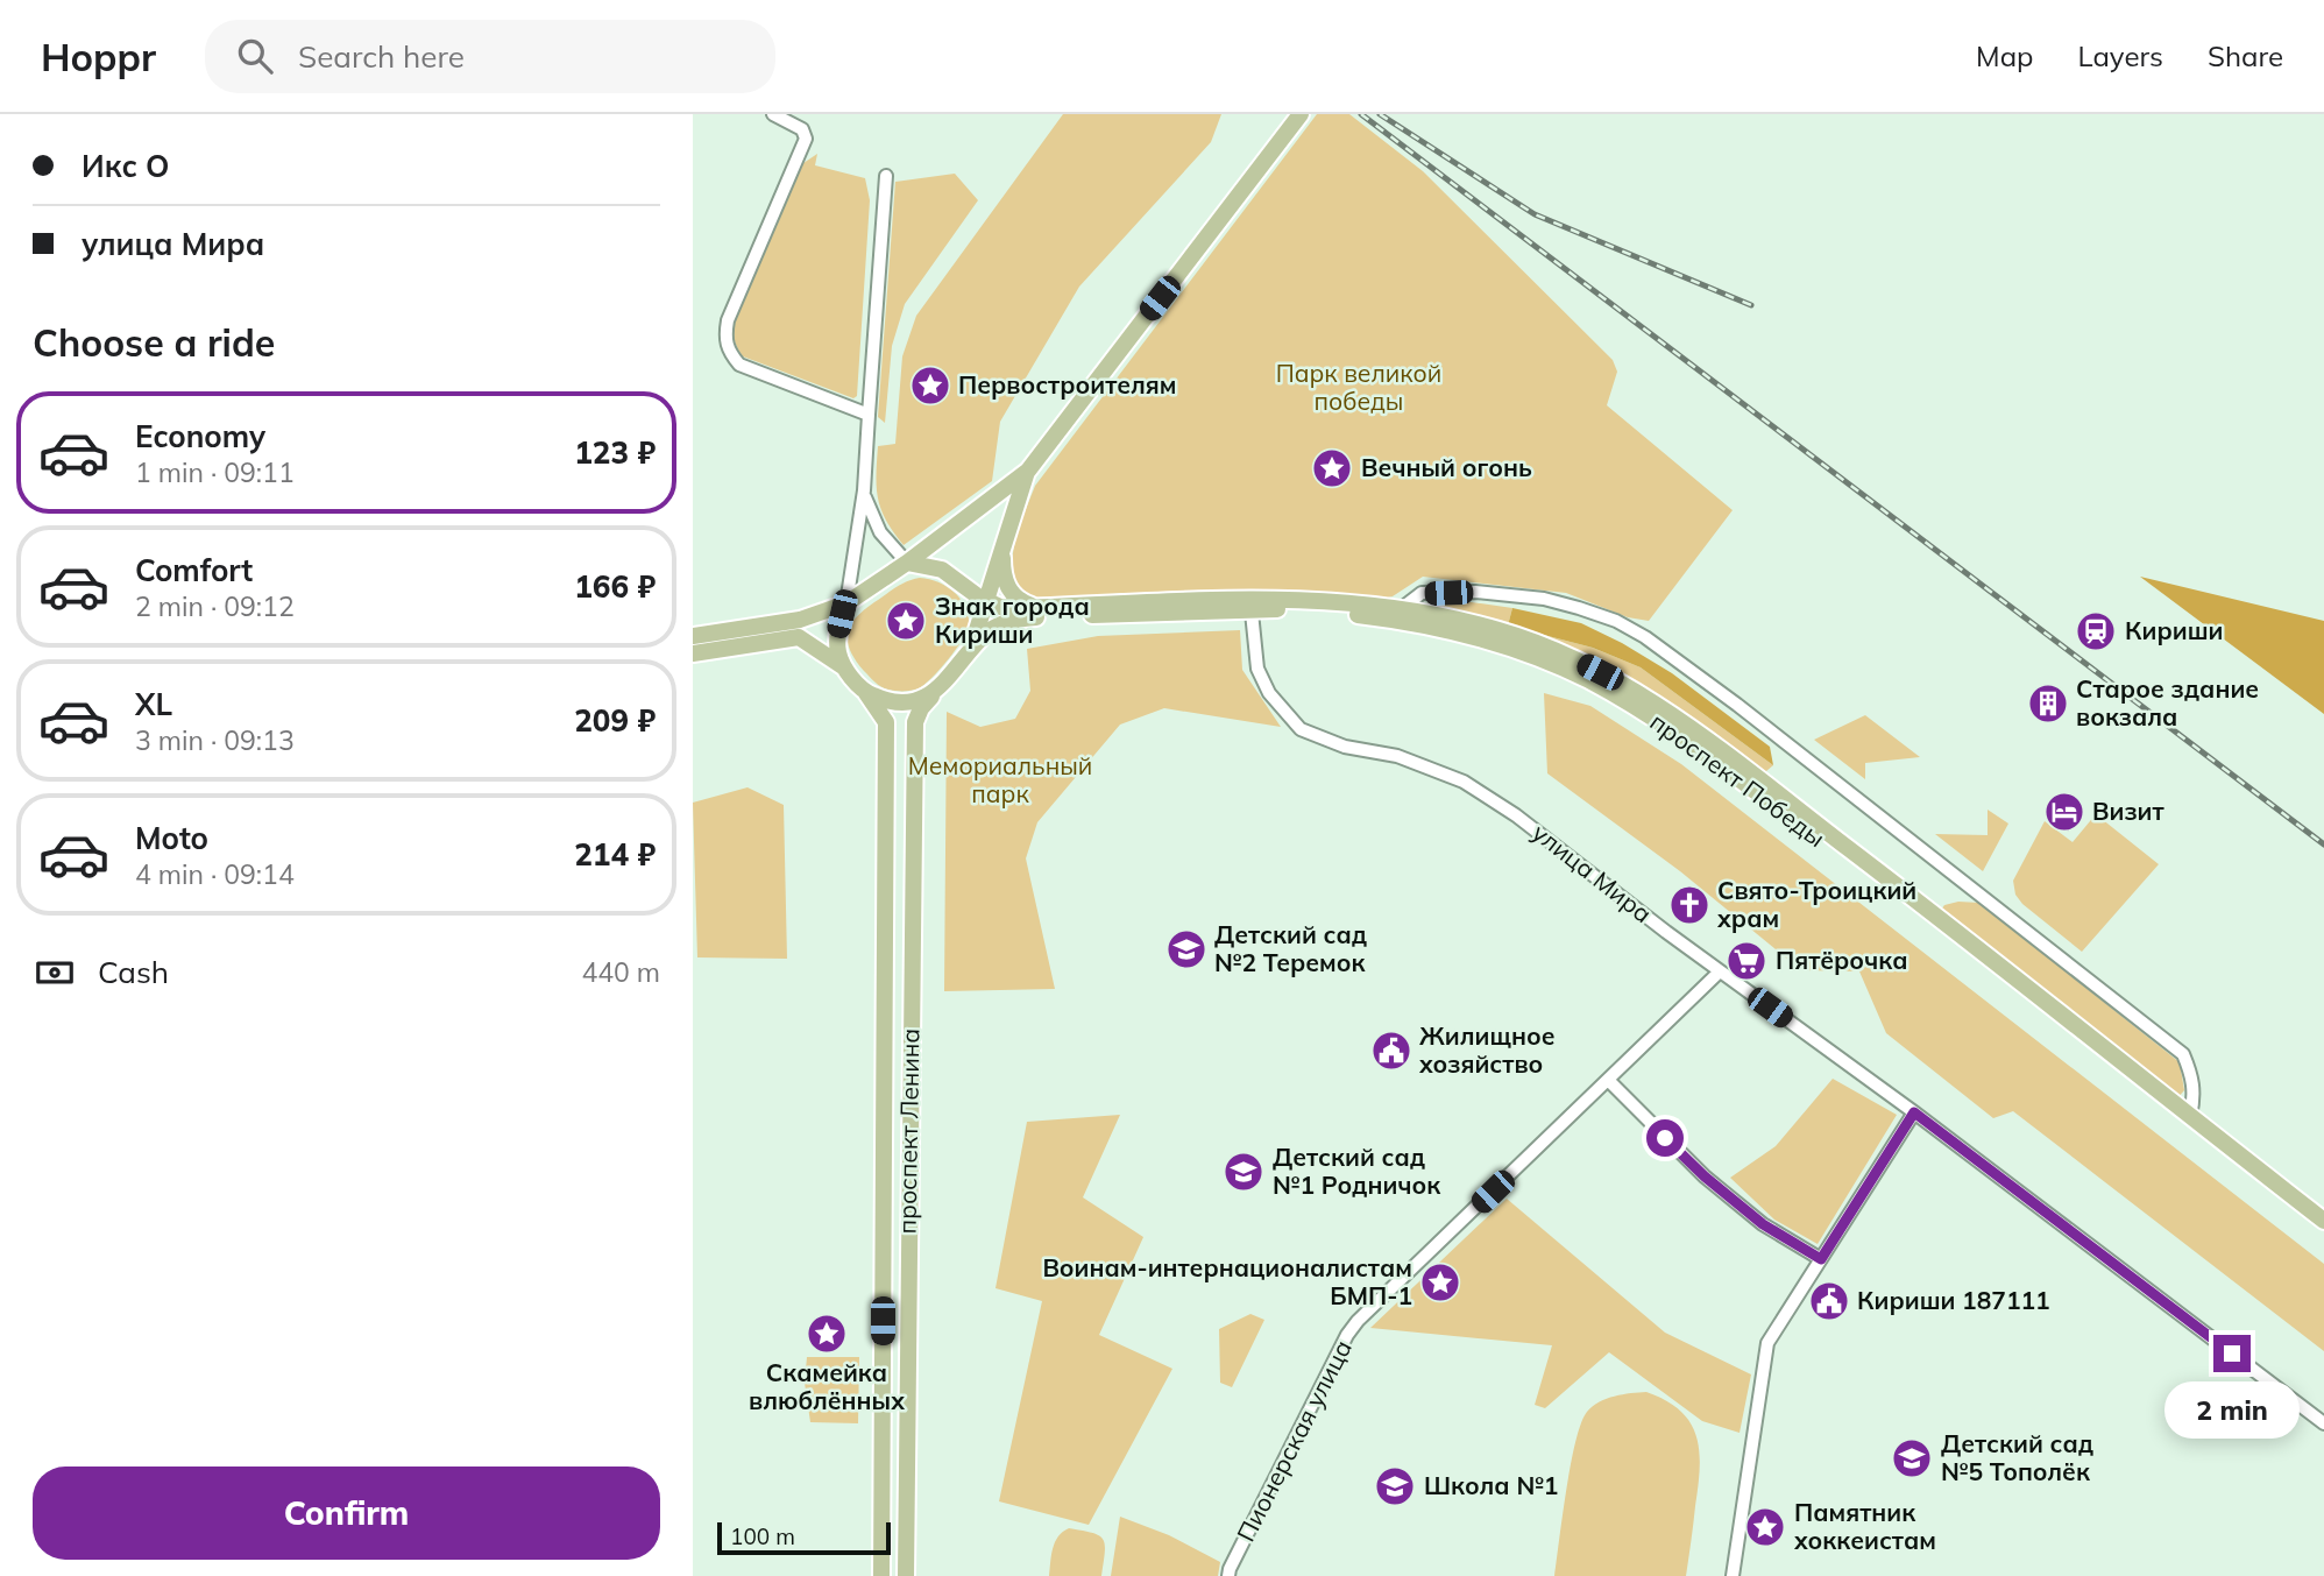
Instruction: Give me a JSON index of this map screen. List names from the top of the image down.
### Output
{
  "streets": {
    "main road": ["проспект Победы", "проспект Ленина"],
    "street": ["улица Мира", "Пионерская улица"]
  },
  "crossings": [
    ["проспект Победы", "улица Мира"],
    ["улица Мира", "Пионерская улица"]
  ],
  "parks": ["Парк великой победы", "Мемориальный парк"],
  "places": {
    "place": [
      "Первостроителям",
      "Вечный огонь",
      "Знак города Кириши",
      "Воинам-интернационалистам БМП-1",
      "Скамейка влюблённых",
      "Памятник хоккеистам"
    ],
    "station": ["Кириши"],
    "building": ["Старое здание вокзала"],
    "hotel": ["Визит"],
    "church": ["Свято-Троицкий храм"],
    "school or university": [
      "Детский сад №2 Теремок",
      "Детский сад №1 Родничок",
      "Детский сад №5 Тополёк",
      "Школа №1"
    ],
    "supermarket": ["Пятёрочка"],
    "public building": ["Жилищное хозяйство", "Кириши 187111"]
  },
  "scale_bar": "100 m",
  "page": {
    "header": "Hoppr",
    "search": "Search here",
    "nav": ["Map", "Layers", "Share"],
    "banner": ["Икс О", "улица Мира"],
    "heading": "Choose a ride",
    "list": [
      {
        "name": "Economy",
        "note": "1 min · 09:11",
        "value": "123 ₽"
      },
      {
        "name": "Comfort",
        "note": "2 min · 09:12",
        "value": "166 ₽"
      },
      {
        "name": "XL",
        "note": "3 min · 09:13",
        "value": "209 ₽"
      },
      {
        "name": "Moto",
        "note": "4 min · 09:14",
        "value": "214 ₽"
      }
    ],
    "pay": ["Cash", "440 m"],
    "bubble": "2 min",
    "buttons": "Confirm",
    "scale": "100 m"
  }
}
